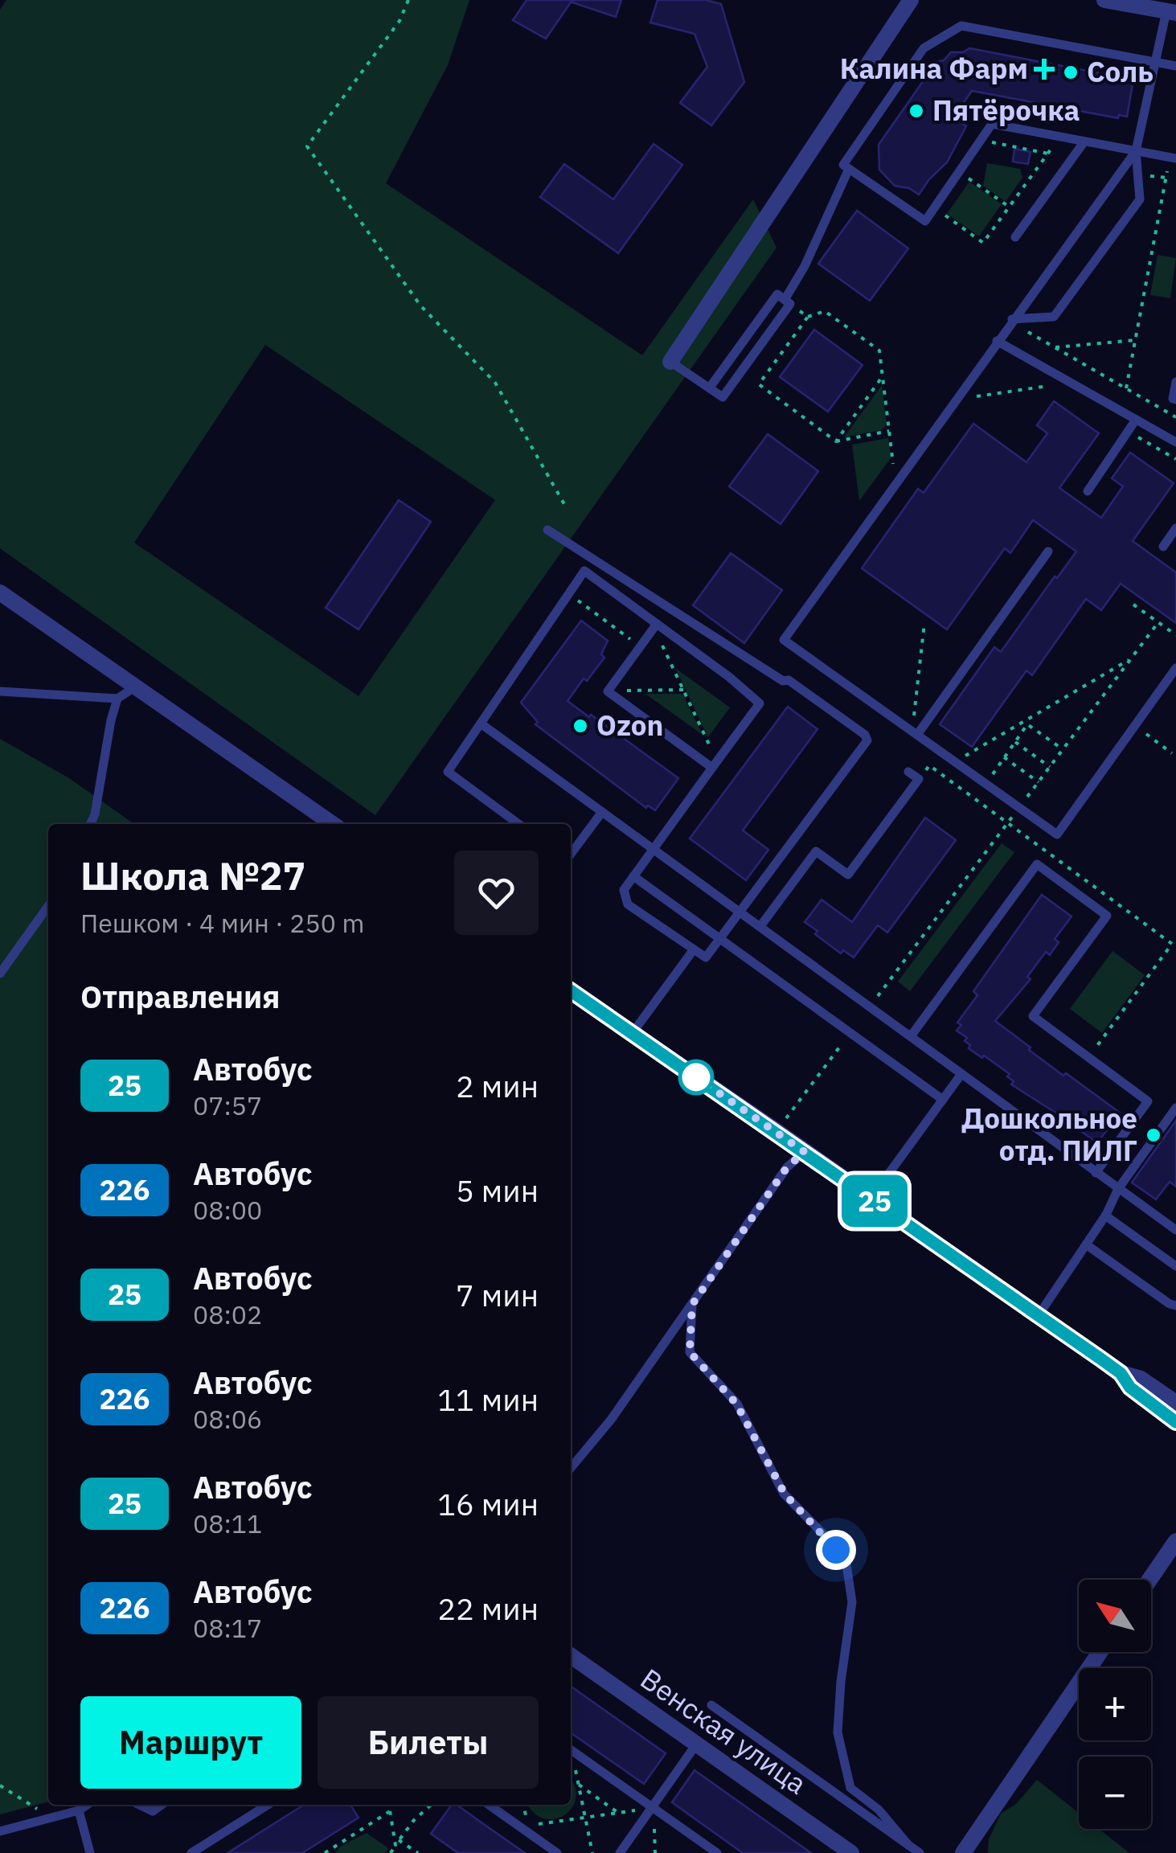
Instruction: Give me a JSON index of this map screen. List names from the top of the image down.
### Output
{
  "streets": {
    "street": ["Венская улица"]
  },
  "places": {
    "health": ["Калина Фарм"],
    "other": [
      "Соль",
      "Пятёрочка",
      "Ozon",
      "Дошкольное отд. ПИЛГ"
    ]
  },
  "lines": ["bus line 25"],
  "north": "top left",
  "page": {
    "on_map": "25",
    "heading": [
      ["Школа №27", "Пешком · 4 мин · 250 m"],
      "Отправления"
    ],
    "list": [
      {
        "mark": "25",
        "name": "Автобус",
        "note": "07:57",
        "value": "2 мин"
      },
      {
        "mark": "226",
        "name": "Автобус",
        "note": "08:00",
        "value": "5 мин"
      },
      {
        "mark": "25",
        "name": "Автобус",
        "note": "08:02",
        "value": "7 мин"
      },
      {
        "mark": "226",
        "name": "Автобус",
        "note": "08:06",
        "value": "11 мин"
      },
      {
        "mark": "25",
        "name": "Автобус",
        "note": "08:11",
        "value": "16 мин"
      },
      {
        "mark": "226",
        "name": "Автобус",
        "note": "08:17",
        "value": "22 мин"
      }
    ],
    "map_buttons": ["+", "−"],
    "buttons": ["Маршрут", "Билеты"]
  }
}
